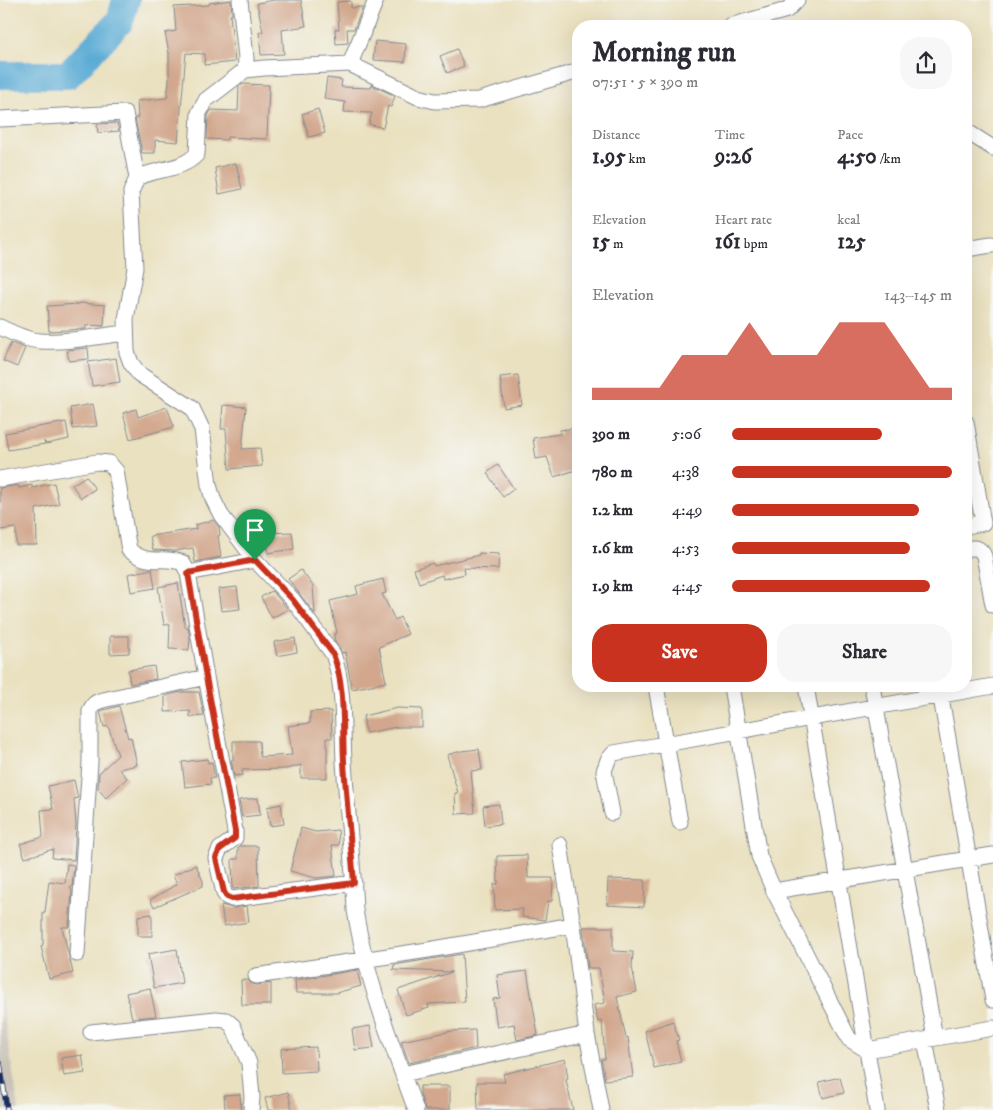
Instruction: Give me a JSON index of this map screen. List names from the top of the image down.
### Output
{
  "page": {
    "heading": ["Morning run", "07:51 · 5 × 390 m"],
    "stats": [
      ["Distance", "1.95 km"],
      ["Time", "9:26"],
      ["Pace", "4:50 /km"],
      ["Elevation", "15 m"],
      ["Heart rate", "161 bpm"],
      ["kcal", "125"]
    ],
    "chart": ["Elevation", "143–145 m"],
    "list": [
      {
        "name": "390 m",
        "note": "5:06"
      },
      {
        "name": "780 m",
        "note": "4:38"
      },
      {
        "name": "1.2 km",
        "note": "4:49"
      },
      {
        "name": "1.6 km",
        "note": "4:53"
      },
      {
        "name": "1.9 km",
        "note": "4:45"
      }
    ],
    "buttons": ["Save", "Share"]
  }
}
